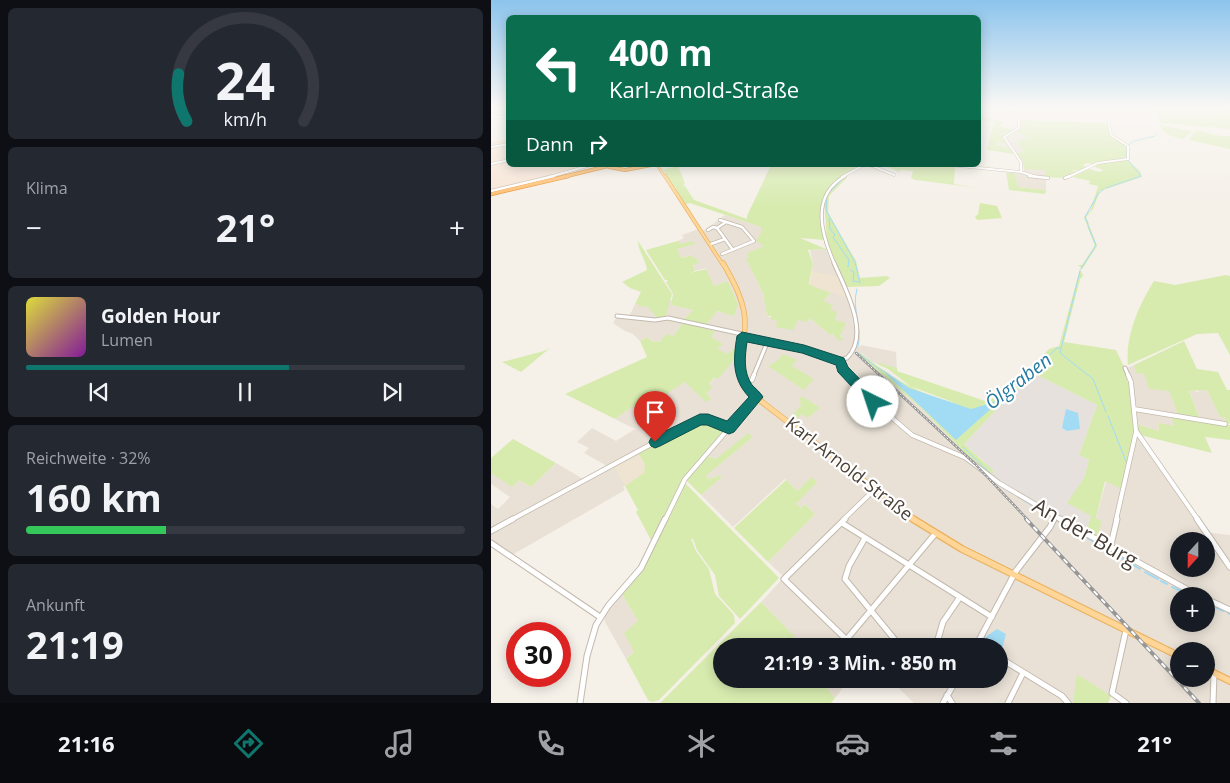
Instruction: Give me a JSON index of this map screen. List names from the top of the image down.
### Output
{
  "streets": {
    "main road": ["Karl-Arnold-Straße"],
    "street": ["An der Burg"]
  },
  "water": ["Ölgraben"],
  "north": "bottom",
  "page": {
    "turn": ["400 m", "Karl-Arnold-Straße"],
    "then": "Dann",
    "tile": [
      "Klima",
      ["Reichweite · 32%", "160 km"],
      ["Ankunft", "21:19"]
    ],
    "heat": ["−", "21°", "+"],
    "song": ["Golden Hour", "Lumen"],
    "map_buttons": ["+", "−"],
    "limit": "30",
    "trip": "21:19 · 3 Min. · 850 m",
    "tabs": ["21:16", "21°"],
    "gauge": ["24", "km/h"]
  }
}
